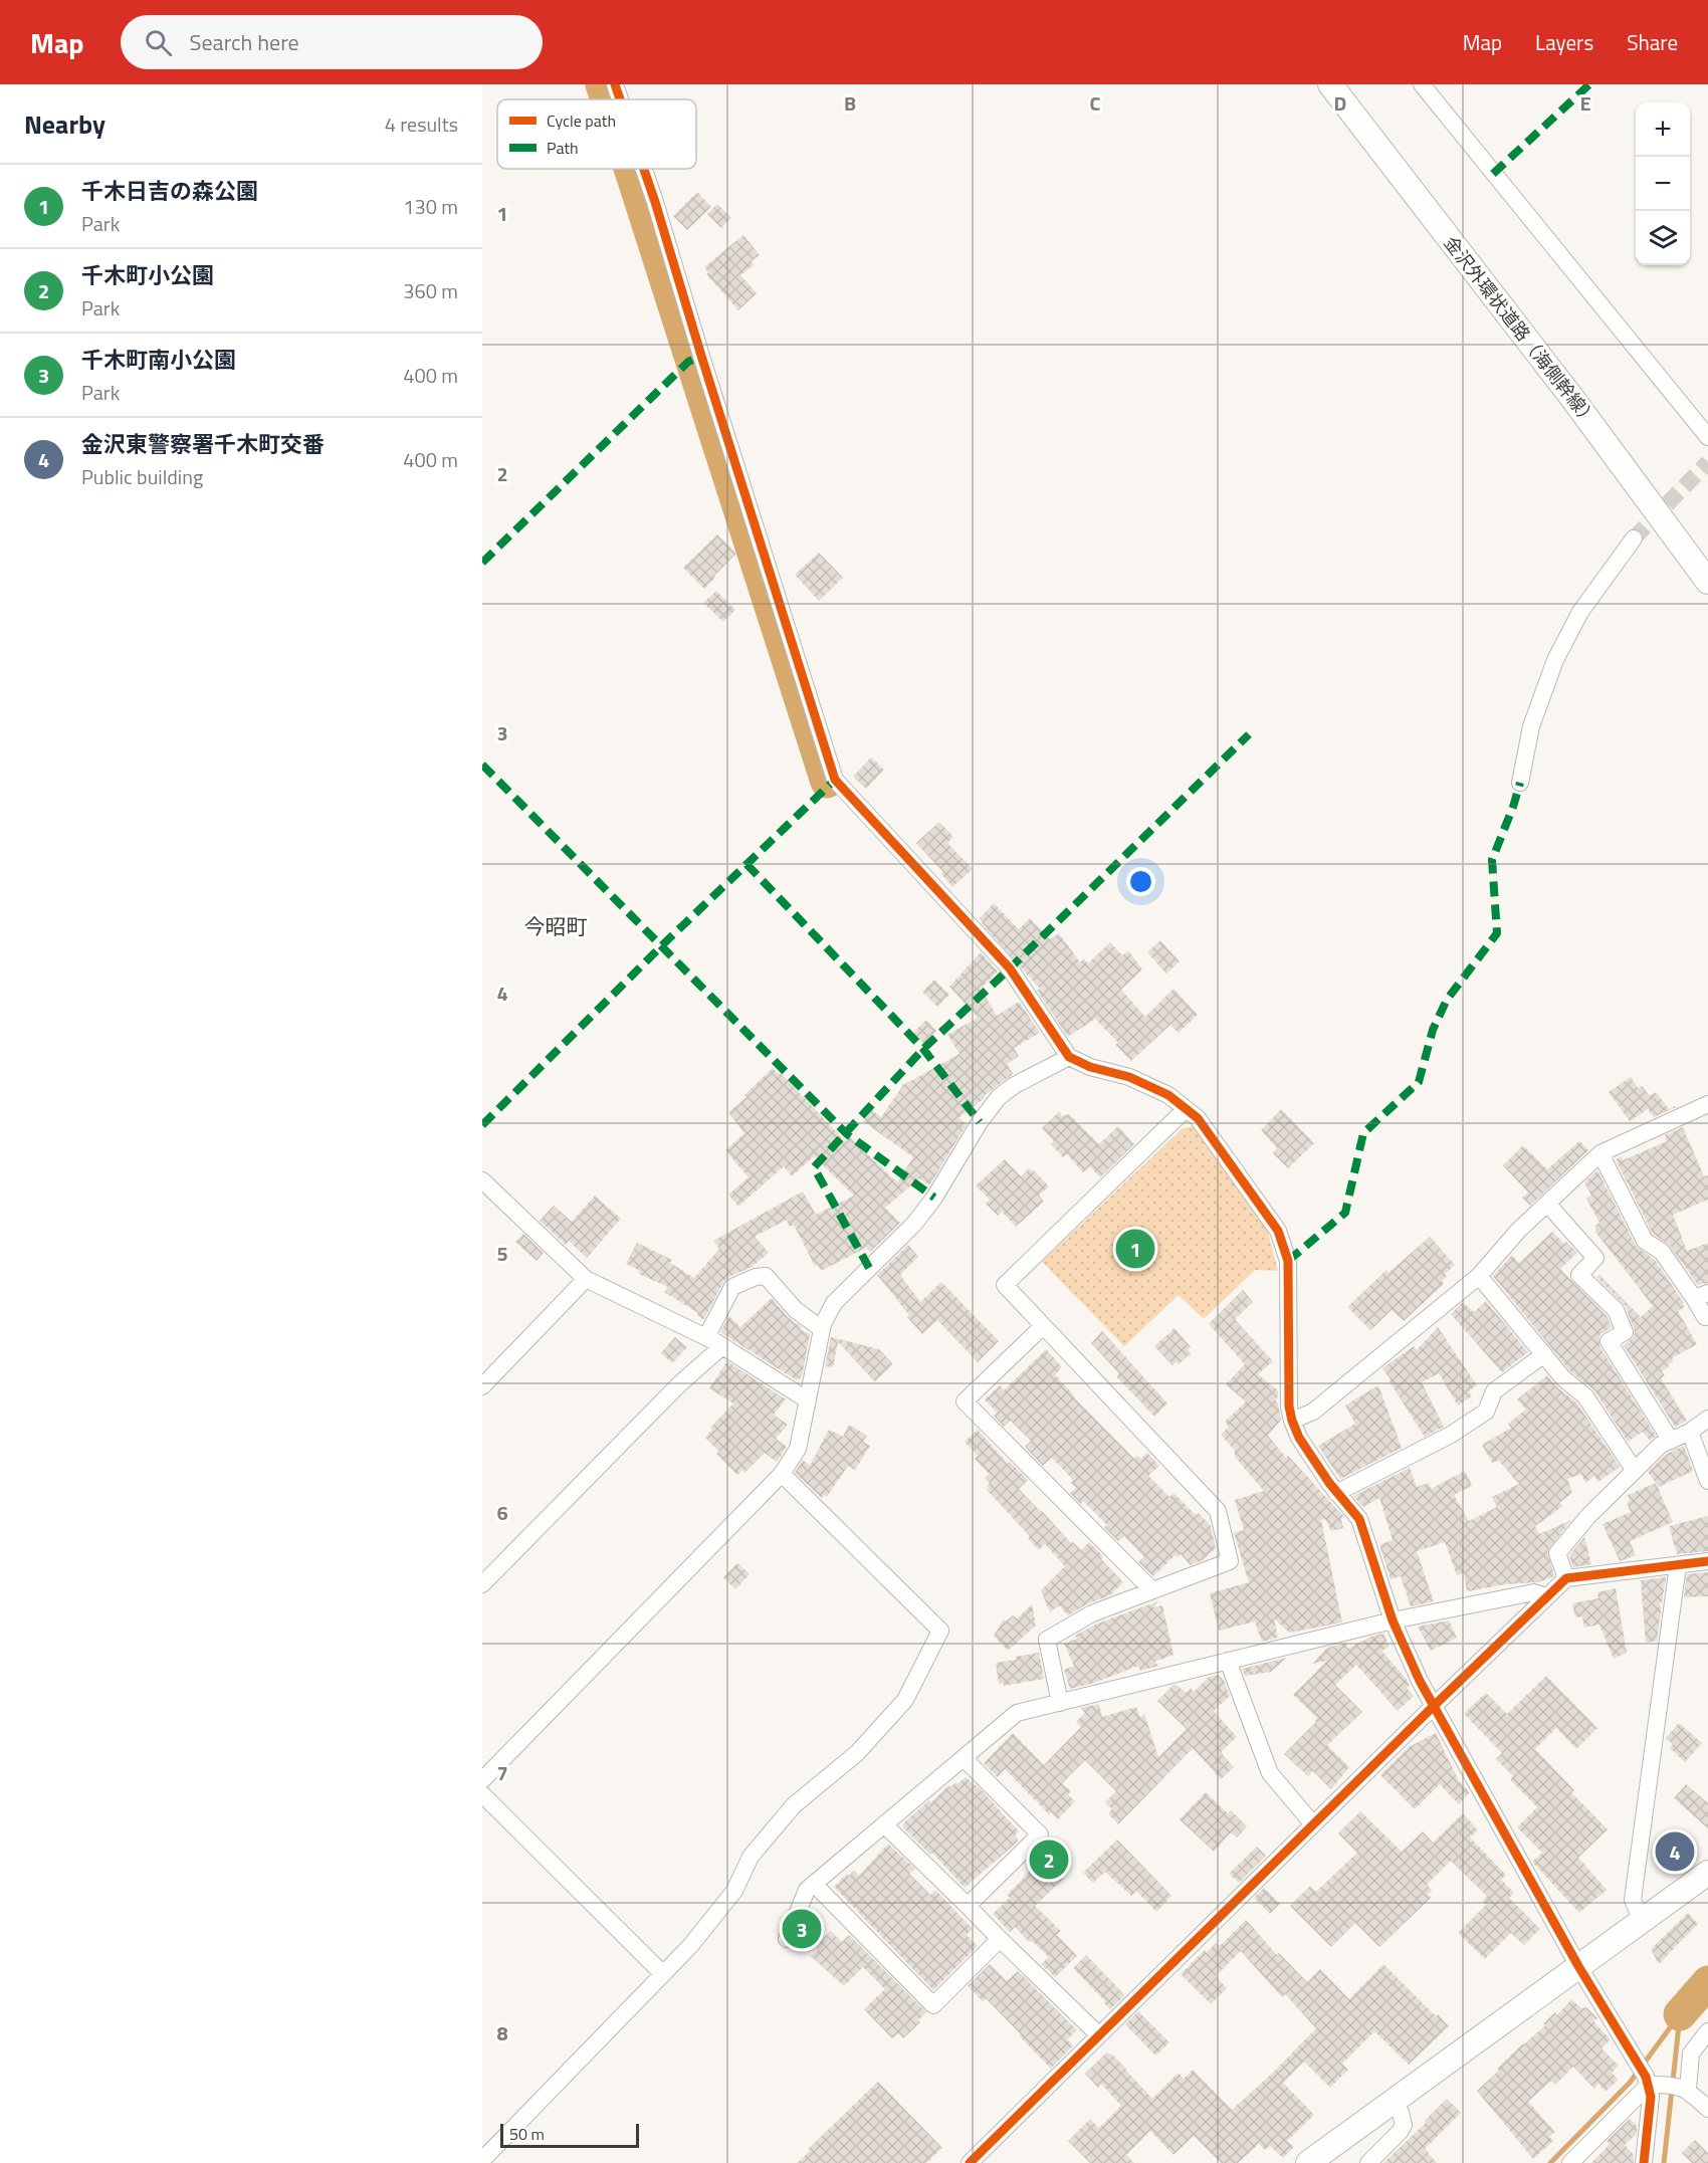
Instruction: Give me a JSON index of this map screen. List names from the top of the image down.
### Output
{
  "streets": {
    "street": ["金沢外環状道路（海側幹線）"]
  },
  "districts": ["今昭町"],
  "legend": ["Cycle path", "Path"],
  "scale_bar": "50 m",
  "page": {
    "header": "Map",
    "search": "Search here",
    "nav": ["Map", "Layers", "Share"],
    "heading": ["Nearby", "4 results"],
    "map_buttons": ["+", "−"],
    "list": [
      {
        "mark": "1",
        "name": "千木日吉の森公園",
        "note": "Park",
        "value": "130 m"
      },
      {
        "mark": "2",
        "name": "千木町小公園",
        "note": "Park",
        "value": "360 m"
      },
      {
        "mark": "3",
        "name": "千木町南小公園",
        "note": "Park",
        "value": "400 m"
      },
      {
        "mark": "4",
        "name": "金沢東警察署千木町交番",
        "note": "Public building",
        "value": "400 m"
      }
    ],
    "pins": [
      "1",
      "4",
      "2",
      "3"
    ],
    "scale": "50 m"
  },
  "grid": {
    "columns": [
      "B",
      "C",
      "D",
      "E"
    ],
    "rows": [
      "1",
      "2",
      "3",
      "4",
      "5",
      "6",
      "7",
      "8"
    ]
  }
}
